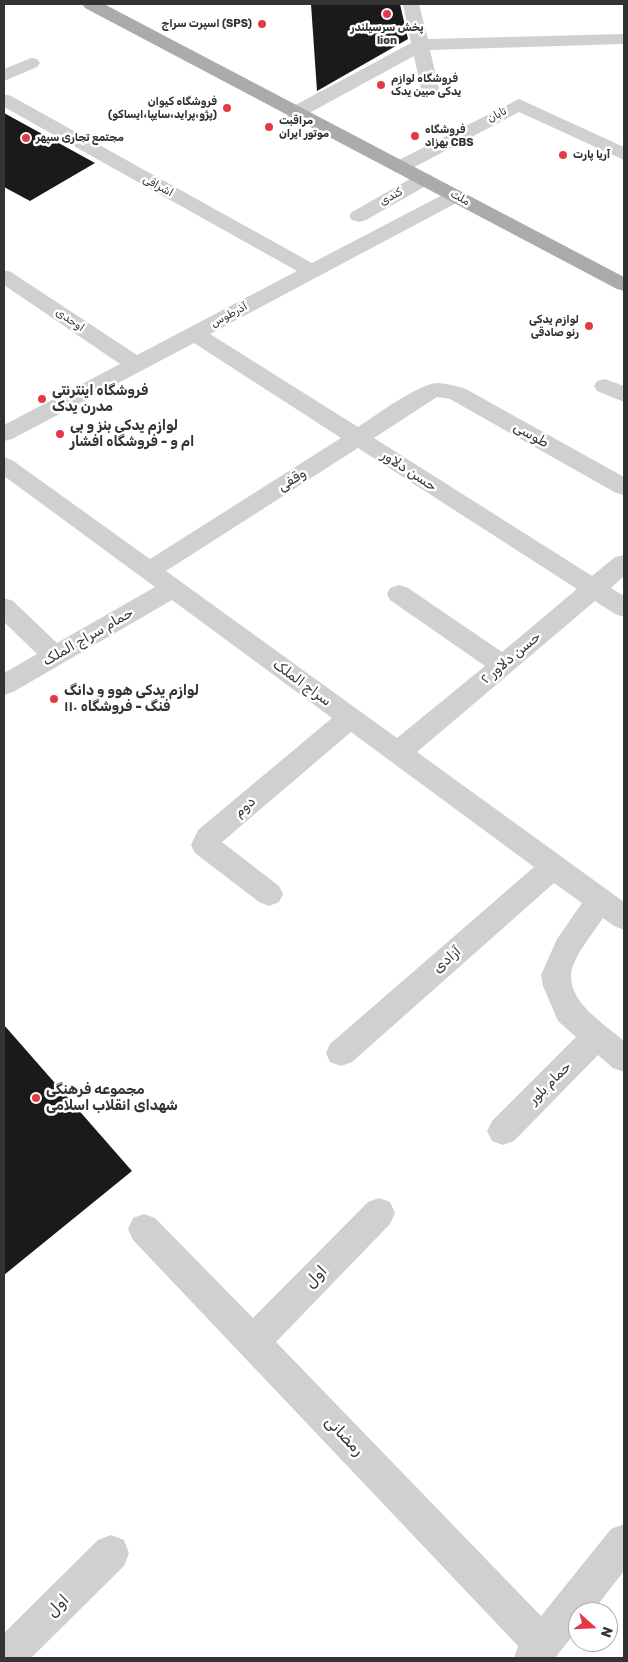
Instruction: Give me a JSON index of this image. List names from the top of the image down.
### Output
{
  "streets": {
    "main road": ["ملت"],
    "street": [
      "تابان",
      "اشراقی",
      "کندی",
      "آذرطوس",
      "اوحدی",
      "طوسی",
      "حسن دلاور",
      "وقفی",
      "حمام سراج الملک",
      "حسن دلاور ۲",
      "سراج الملک",
      "دوم",
      "آزادی",
      "حمام بلور",
      "اول",
      "رمضانی"
    ]
  },
  "crossings": [
    ["تابان", "ملت"],
    ["اشراقی", "آذرطوس"],
    ["کندی", "ملت"],
    ["ملت", "آذرطوس"],
    ["آذرطوس", "اوحدی"],
    ["آذرطوس", "حسن دلاور"],
    ["طوسی", "وقفی"],
    ["حسن دلاور", "وقفی"],
    ["حسن دلاور", "حسن دلاور ۲"],
    ["وقفی", "سراج الملک"],
    ["حمام سراج الملک", "سراج الملک"],
    ["حسن دلاور ۲", "سراج الملک"],
    ["سراج الملک", "دوم"],
    ["سراج الملک", "آزادی"],
    ["اول", "رمضانی"]
  ],
  "places": [
    "پخش سرسیلندر lion",
    "اسپرت سراج (SPS)",
    "فروشگاه لوازم یدکی مبین یدک",
    "فروشگاه کیوان (پژو،پراید،سایپا،ایساکو)",
    "مراقبت موتور ایران",
    "فروشگاه بهزاد CBS",
    "مجتمع تجاری سپهر",
    "آریا پارت",
    "لوازم یدکی رنو صادقی",
    "فروشگاه اینترنتی مدرن یدک",
    "لوازم یدکی بنز و بی ام و - فروشگاه افشار",
    "لوازم یدکی هوو و دانگ فنگ - فروشگاه ۱۱۰",
    "مجموعه فرهنگی شهدای انقلاب اسلامی"
  ],
  "north": "right"
}
